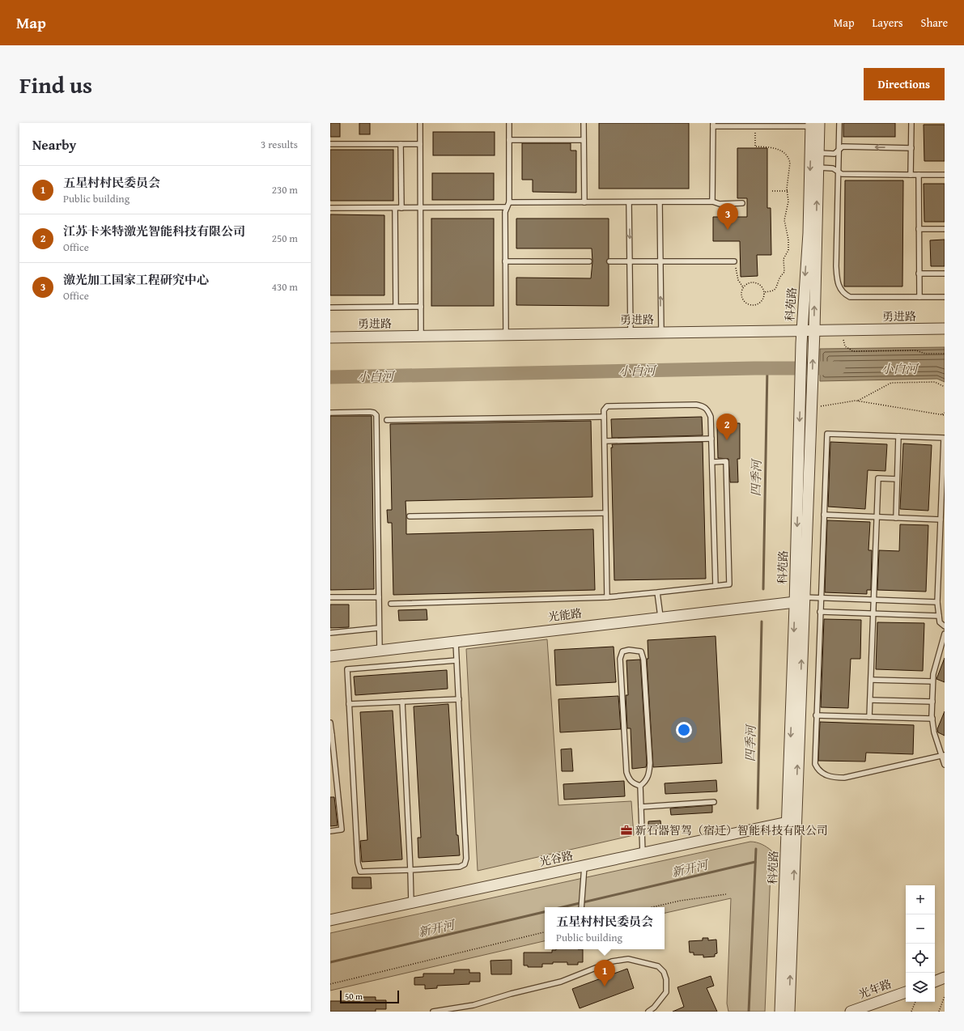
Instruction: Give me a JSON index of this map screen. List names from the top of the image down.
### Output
{
  "streets": {
    "street": [
      "科苑路",
      "勇进路",
      "光能路",
      "光谷路",
      "光年路"
    ]
  },
  "crossings": [
    ["科苑路", "勇进路"],
    ["科苑路", "光能路"],
    ["科苑路", "光谷路"]
  ],
  "water": ["小白河", "四季河", "新开河"],
  "places": {
    "office": ["新石器智驾（宿迁）智能科技有限公司"]
  },
  "scale_bar": "50 m",
  "page": {
    "header": "Map",
    "nav": ["Map", "Layers", "Share"],
    "title": "Find us",
    "buttons": "Directions",
    "heading": ["Nearby", "3 results"],
    "list": [
      {
        "mark": "1",
        "name": "五星村村民委员会",
        "note": "Public building",
        "value": "230 m"
      },
      {
        "mark": "2",
        "name": "江苏卡米特激光智能科技有限公司",
        "note": "Office",
        "value": "250 m"
      },
      {
        "mark": "3",
        "name": "激光加工国家工程研究中心",
        "note": "Office",
        "value": "430 m"
      }
    ],
    "pins": ["3", "2", "1"],
    "map_buttons": ["+", "−"],
    "popup": ["五星村村民委员会", "Public building"],
    "scale": "50 m"
  }
}
